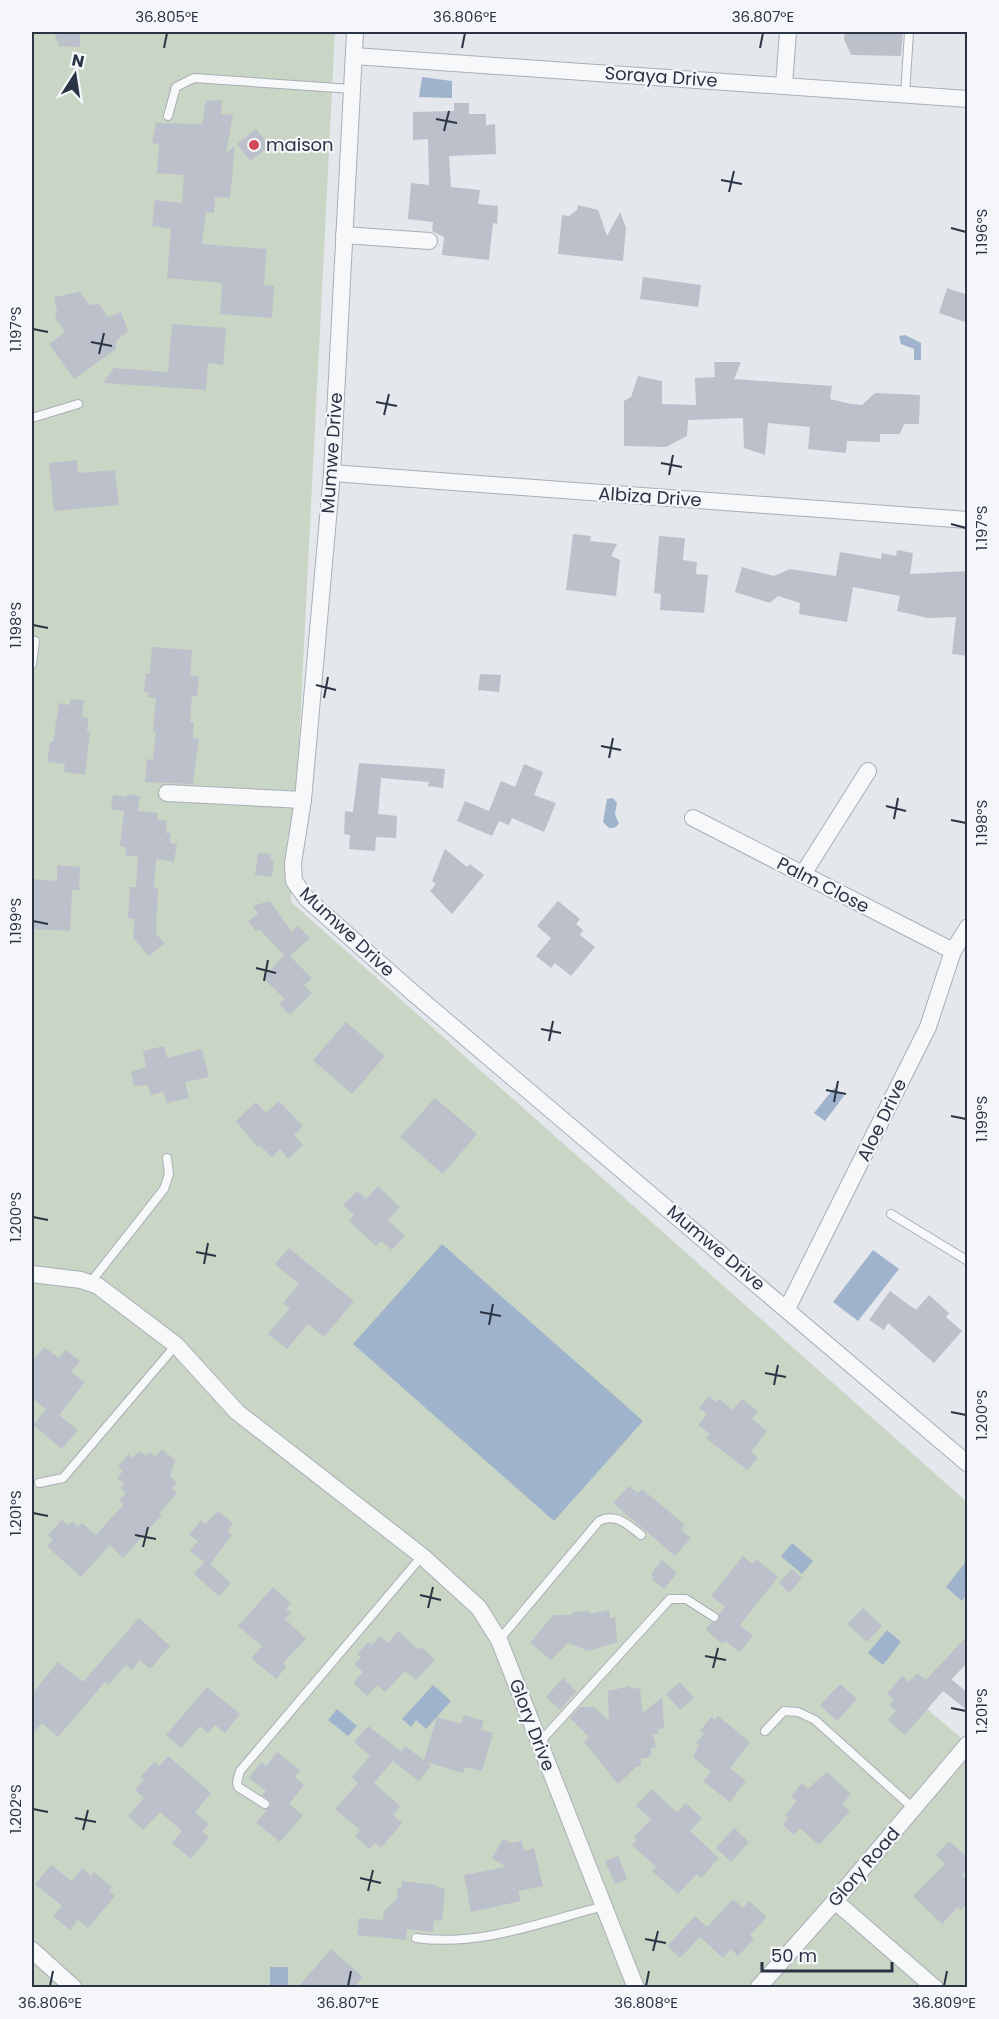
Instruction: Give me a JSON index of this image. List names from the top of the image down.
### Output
{
  "streets": {
    "street": [
      "Soraya Drive",
      "Mumwe Drive",
      "Albiza Drive",
      "Palm Close",
      "Aloe Drive",
      "Glory Drive",
      "Glory Road"
    ]
  },
  "crossings": [
    ["Soraya Drive", "Mumwe Drive"],
    ["Mumwe Drive", "Albiza Drive"],
    ["Mumwe Drive", "Aloe Drive"],
    ["Palm Close", "Aloe Drive"]
  ],
  "places": ["maison"],
  "scale_bar": "50 m",
  "north": "top",
  "coordinates": [
    "36.805°E",
    "36.806°E",
    "36.807°E",
    "1.196°S",
    "1.197°S",
    "1.198°S",
    "1.199°S",
    "1.200°S",
    "1.201°S",
    "1.202°S",
    "36.808°E",
    "36.809°E"
  ]
}
